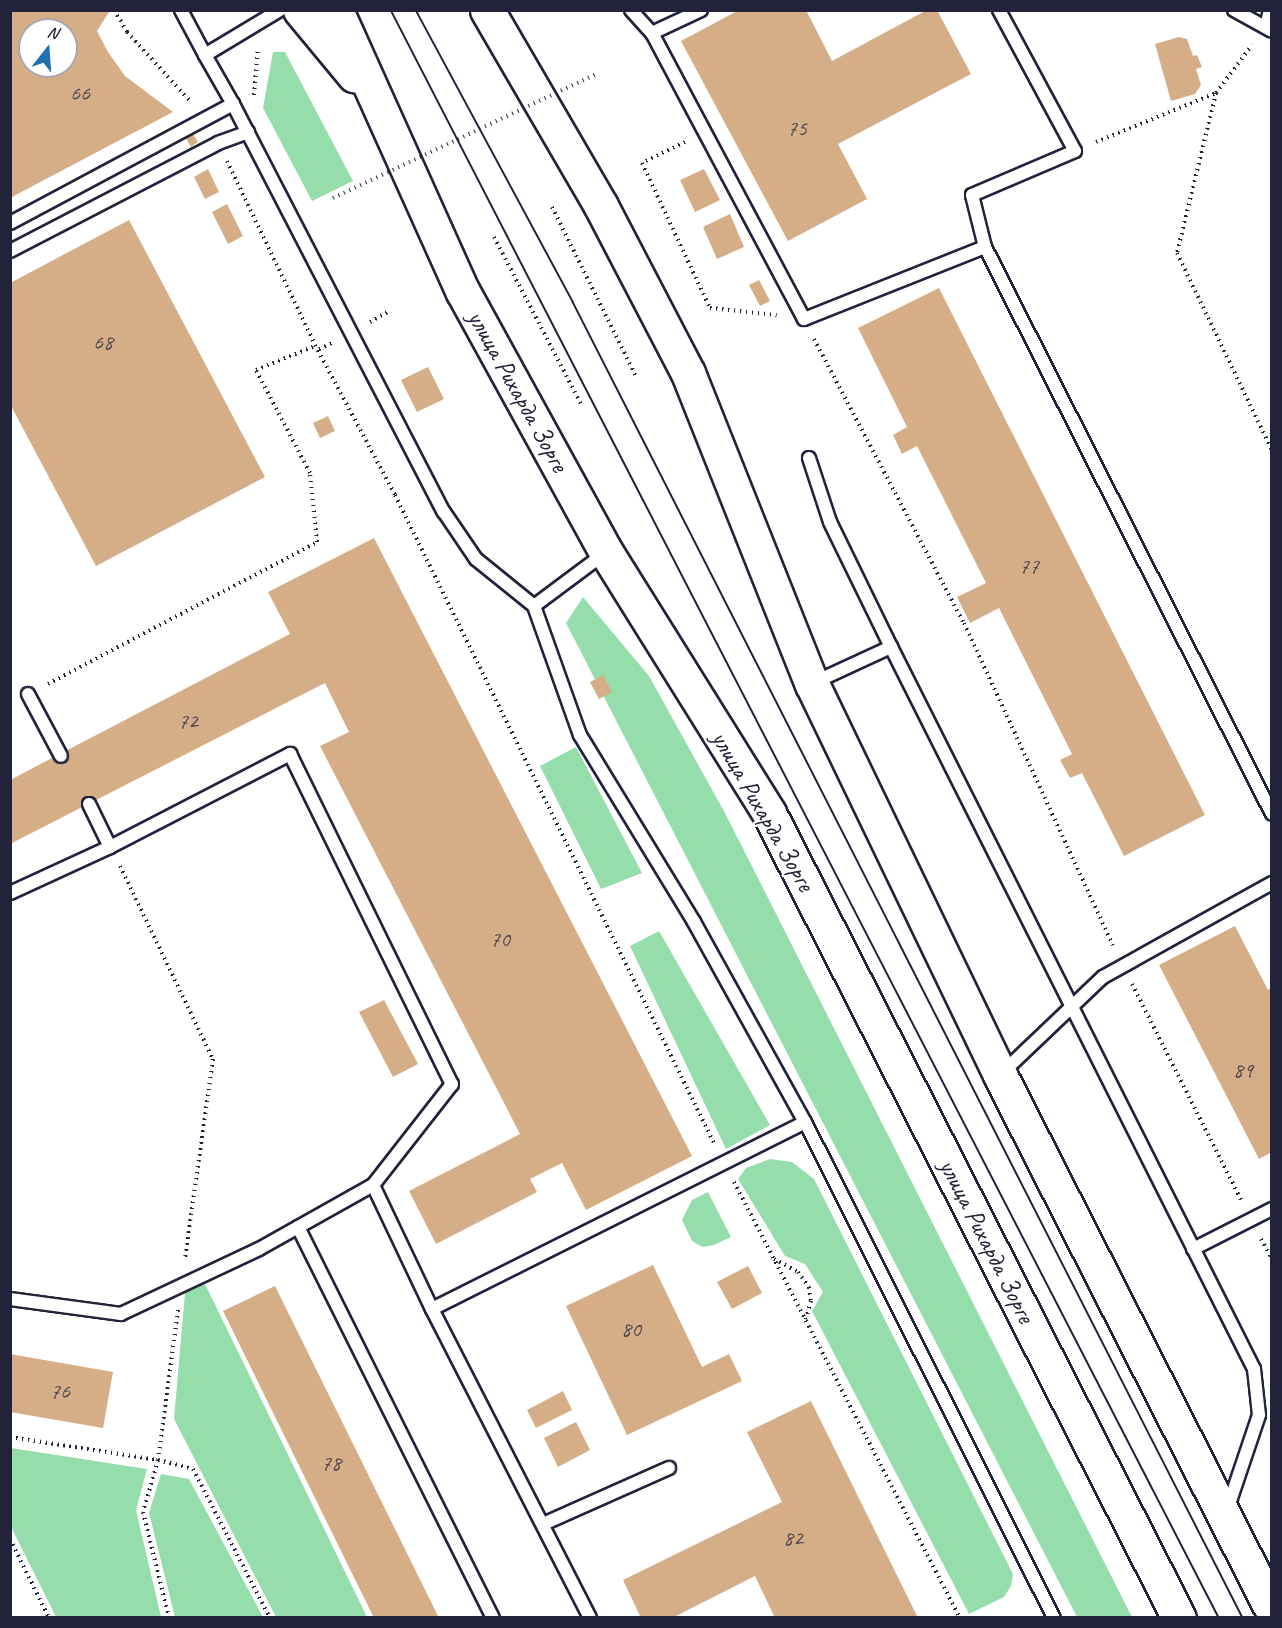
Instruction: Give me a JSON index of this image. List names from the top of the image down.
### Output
{
  "streets": {
    "main road": ["улица Рихарда Зорге"]
  },
  "house_numbers": [
    "66",
    "75",
    "68",
    "77",
    "72",
    "70",
    "89",
    "80",
    "76",
    "78",
    "82"
  ],
  "north": "top"
}
